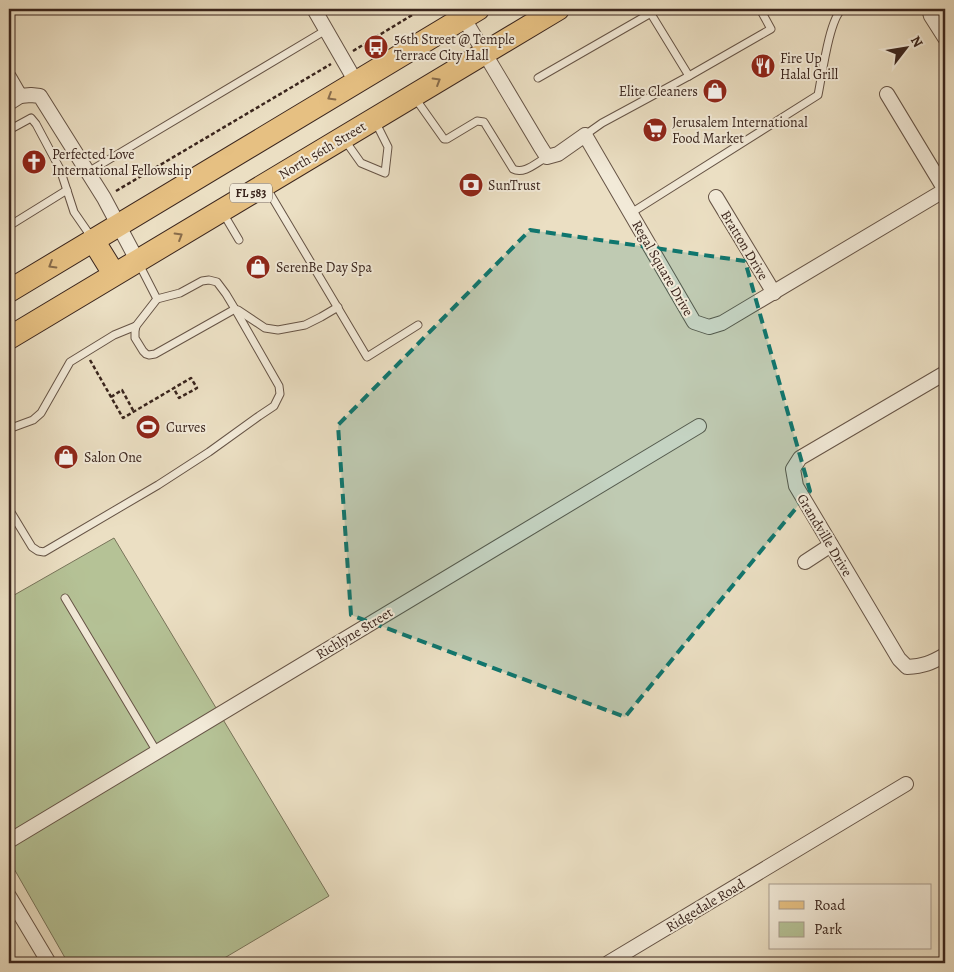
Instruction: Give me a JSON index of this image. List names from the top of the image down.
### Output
{
  "streets": {
    "main road": ["North 56th Street", "FL 583"],
    "street": [
      "Bratton Drive",
      "Regal Square Drive",
      "Grandville Drive",
      "Richlyne Street",
      "Ridgedale Road"
    ]
  },
  "crossings": [
    ["Bratton Drive", "Regal Square Drive"]
  ],
  "places": {
    "bus stop": ["56th Street @ Temple Terrace City Hall"],
    "restaurant": ["Fire Up Halal Grill"],
    "shop": ["Elite Cleaners", "SerenBe Day Spa", "Salon One"],
    "supermarket": ["Jerusalem International Food Market"],
    "church": ["Perfected Love International Fellowship"],
    "bank": ["SunTrust"],
    "sports": ["Curves"]
  },
  "legend": ["Road", "Park"],
  "north": "top right"
}
